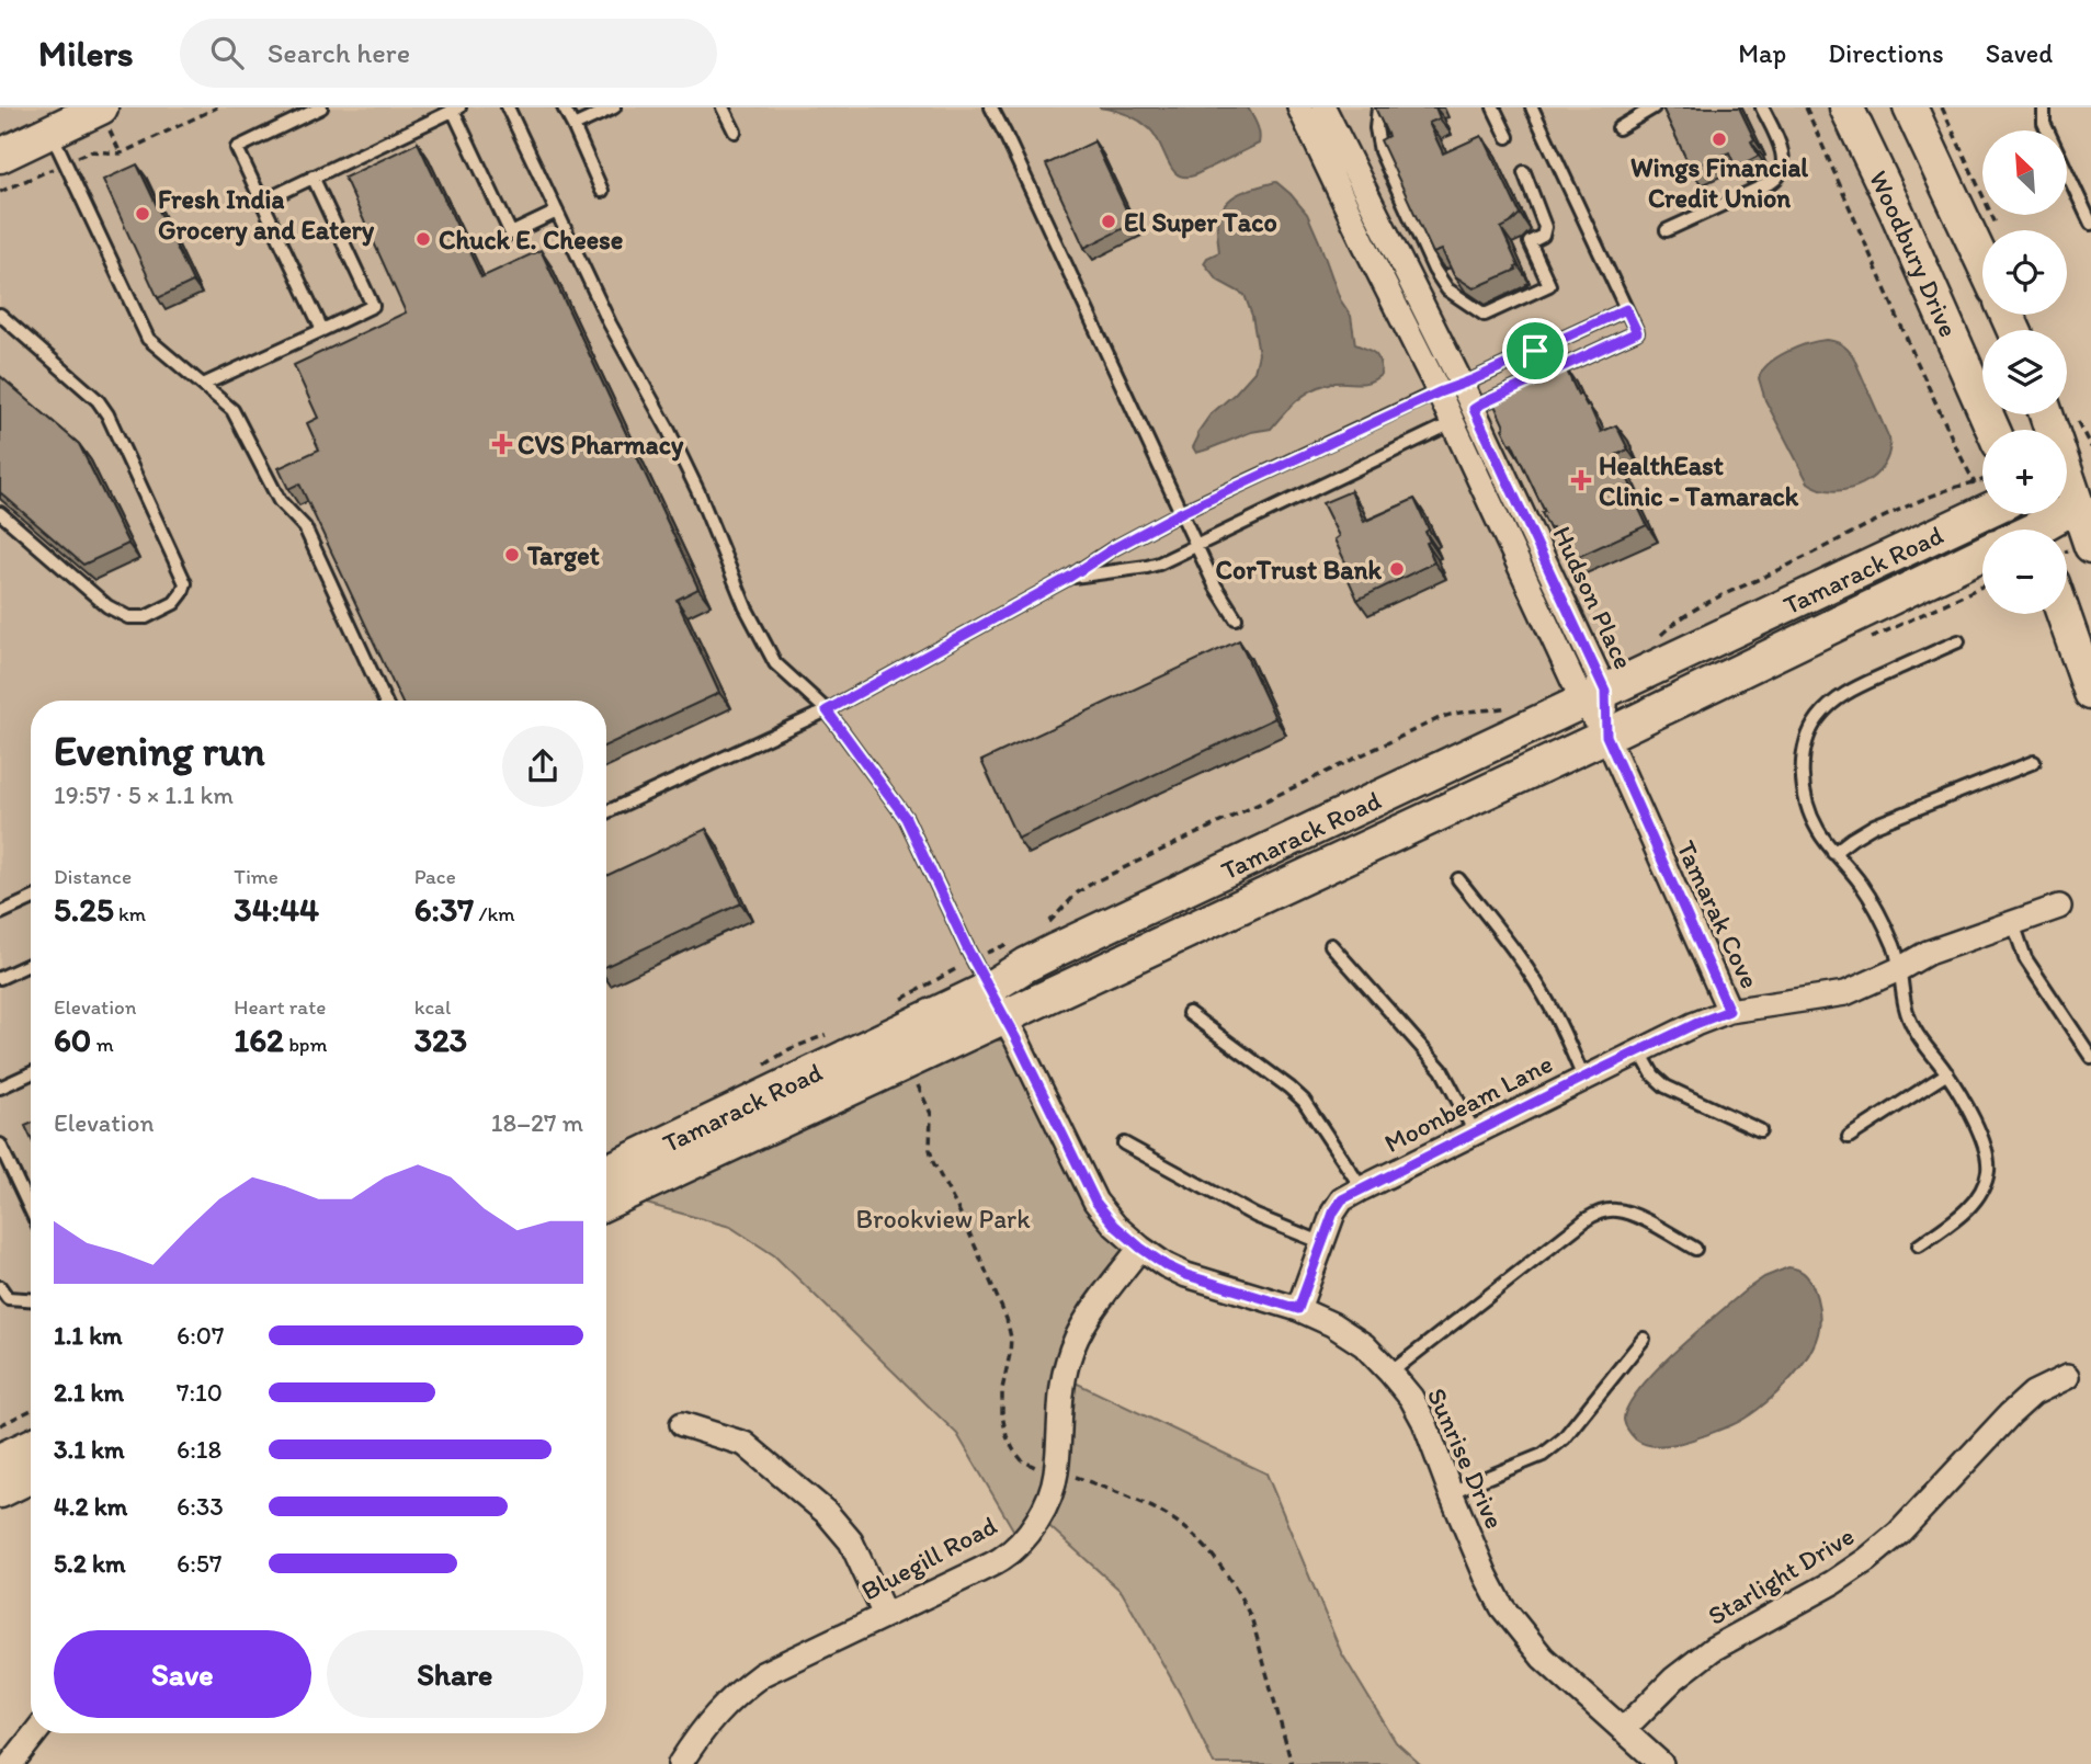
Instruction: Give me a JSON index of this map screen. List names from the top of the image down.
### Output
{
  "streets": {
    "street": [
      "Woodbury Drive",
      "Tamarack Road",
      "Hudson Place",
      "Tamarak Cove",
      "Moonbeam Lane",
      "Sunrise Drive",
      "Bluegill Road",
      "Starlight Drive"
    ]
  },
  "crossings": [
    ["Tamarack Road", "Hudson Place"],
    ["Tamarack Road", "Tamarak Cove"],
    ["Tamarack Road", "Sunrise Drive"],
    ["Hudson Place", "Tamarak Cove"],
    ["Tamarak Cove", "Moonbeam Lane"],
    ["Moonbeam Lane", "Sunrise Drive"],
    ["Sunrise Drive", "Bluegill Road"],
    ["Sunrise Drive", "Starlight Drive"]
  ],
  "parks": ["Brookview Park"],
  "places": {
    "other": [
      "Wings Financial Credit Union",
      "Fresh India Grocery and Eatery",
      "El Super Taco",
      "Chuck E. Cheese",
      "Target",
      "CorTrust Bank"
    ],
    "health": ["CVS Pharmacy", "HealthEast Clinic - Tamarack"]
  },
  "north": "top left",
  "page": {
    "header": "Milers",
    "search": "Search here",
    "nav": ["Map", "Directions", "Saved"],
    "map_buttons": ["+", "−"],
    "heading": ["Evening run", "19:57 · 5 × 1.1 km"],
    "stats": [
      ["Distance", "5.25 km"],
      ["Time", "34:44"],
      ["Pace", "6:37 /km"],
      ["Elevation", "60 m"],
      ["Heart rate", "162 bpm"],
      ["kcal", "323"]
    ],
    "chart": ["Elevation", "18–27 m"],
    "list": [
      {
        "name": "1.1 km",
        "note": "6:07"
      },
      {
        "name": "2.1 km",
        "note": "7:10"
      },
      {
        "name": "3.1 km",
        "note": "6:18"
      },
      {
        "name": "4.2 km",
        "note": "6:33"
      },
      {
        "name": "5.2 km",
        "note": "6:57"
      }
    ],
    "buttons": ["Save", "Share"]
  }
}
